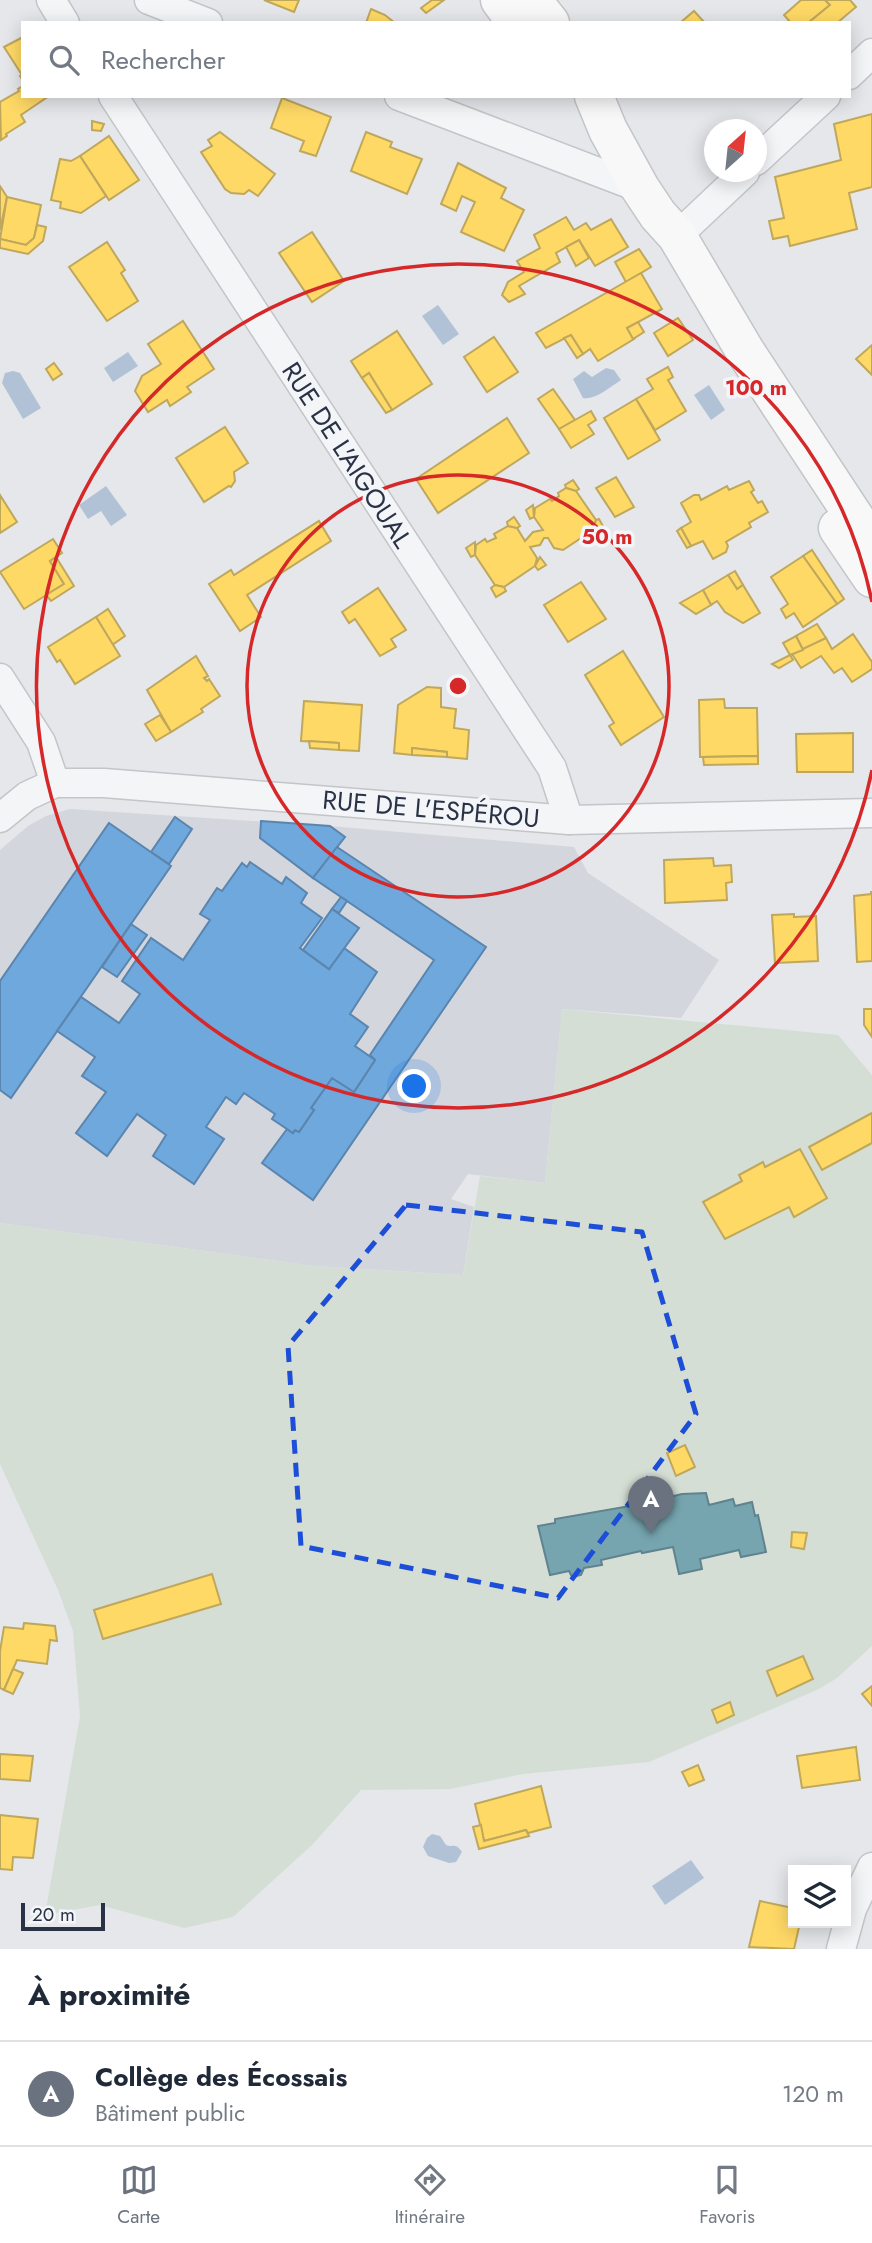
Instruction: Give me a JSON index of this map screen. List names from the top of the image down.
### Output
{
  "streets": {
    "street": ["RUE DE L'AIGOUAL", "RUE DE L'ESPÉROU"]
  },
  "crossings": [
    ["RUE DE L'AIGOUAL", "RUE DE L'ESPÉROU"]
  ],
  "scale_bar": "20 m",
  "north": "top right",
  "page": {
    "search": "Rechercher",
    "pins": "A",
    "scale": "20 m",
    "heading": "À proximité",
    "list": [
      {
        "mark": "A",
        "name": "Collège des Écossais",
        "note": "Bâtiment public",
        "value": "120 m"
      }
    ],
    "nav": ["Carte", "Itinéraire", "Favoris"]
  },
  "rings": ["100 m", "50 m"]
}
